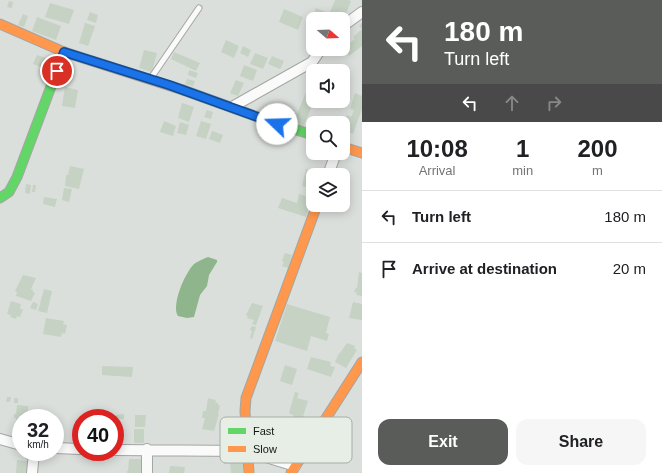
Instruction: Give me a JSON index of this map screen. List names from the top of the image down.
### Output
{
  "legend": ["Fast", "Slow"],
  "north": "right",
  "page": {
    "turn": ["180 m", "Turn left"],
    "eta": [
      "10:08",
      "Arrival",
      "1",
      "min",
      "200",
      "m"
    ],
    "list": [
      {
        "name": "Turn left",
        "value": "180 m"
      },
      {
        "name": "Arrive at destination",
        "value": "20 m"
      }
    ],
    "speed": "32 km/h",
    "limit": "40",
    "buttons": ["Exit", "Share"]
  }
}
